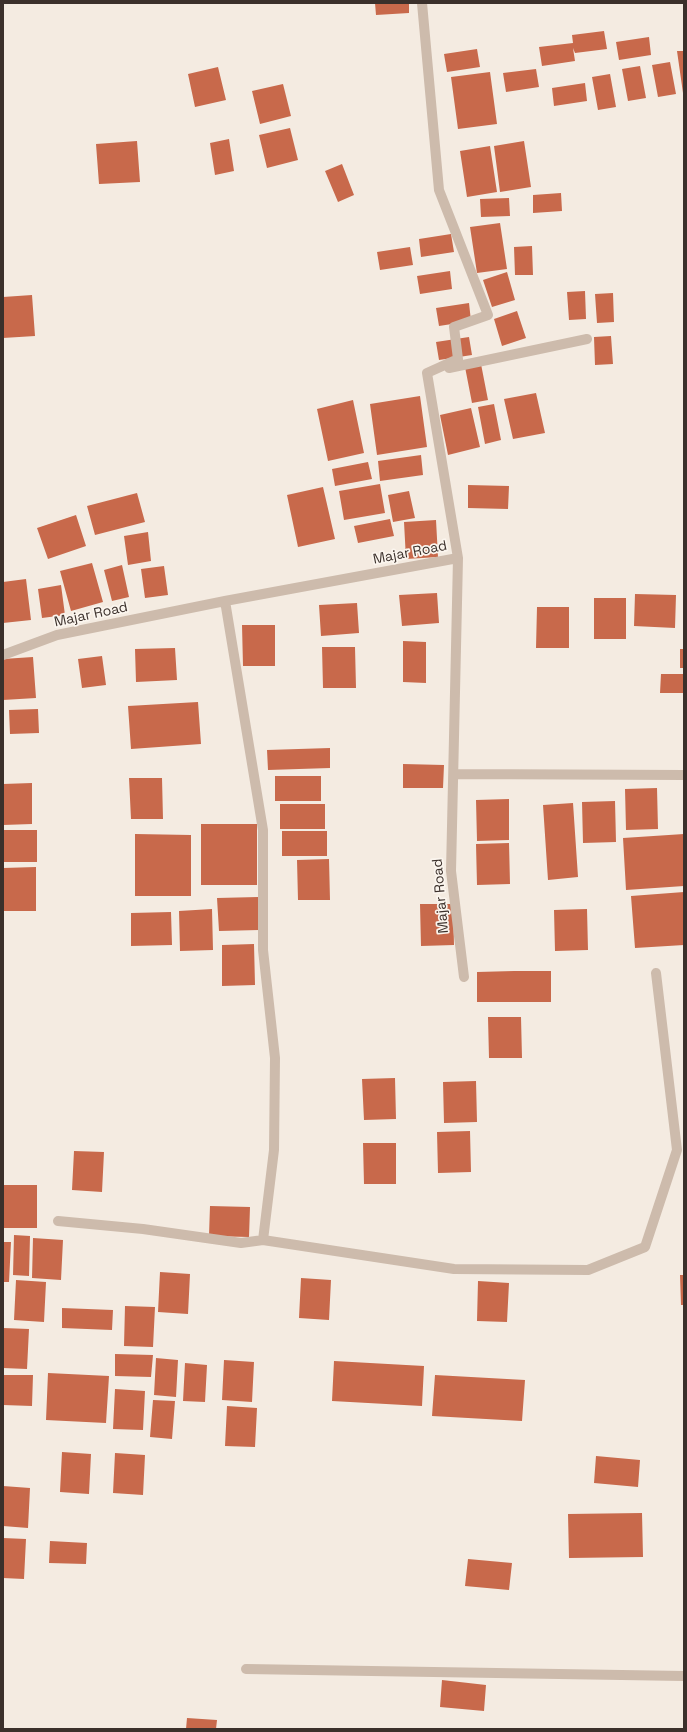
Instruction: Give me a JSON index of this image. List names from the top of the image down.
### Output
{
  "streets": {
    "street": ["Majar Road"]
  }
}
